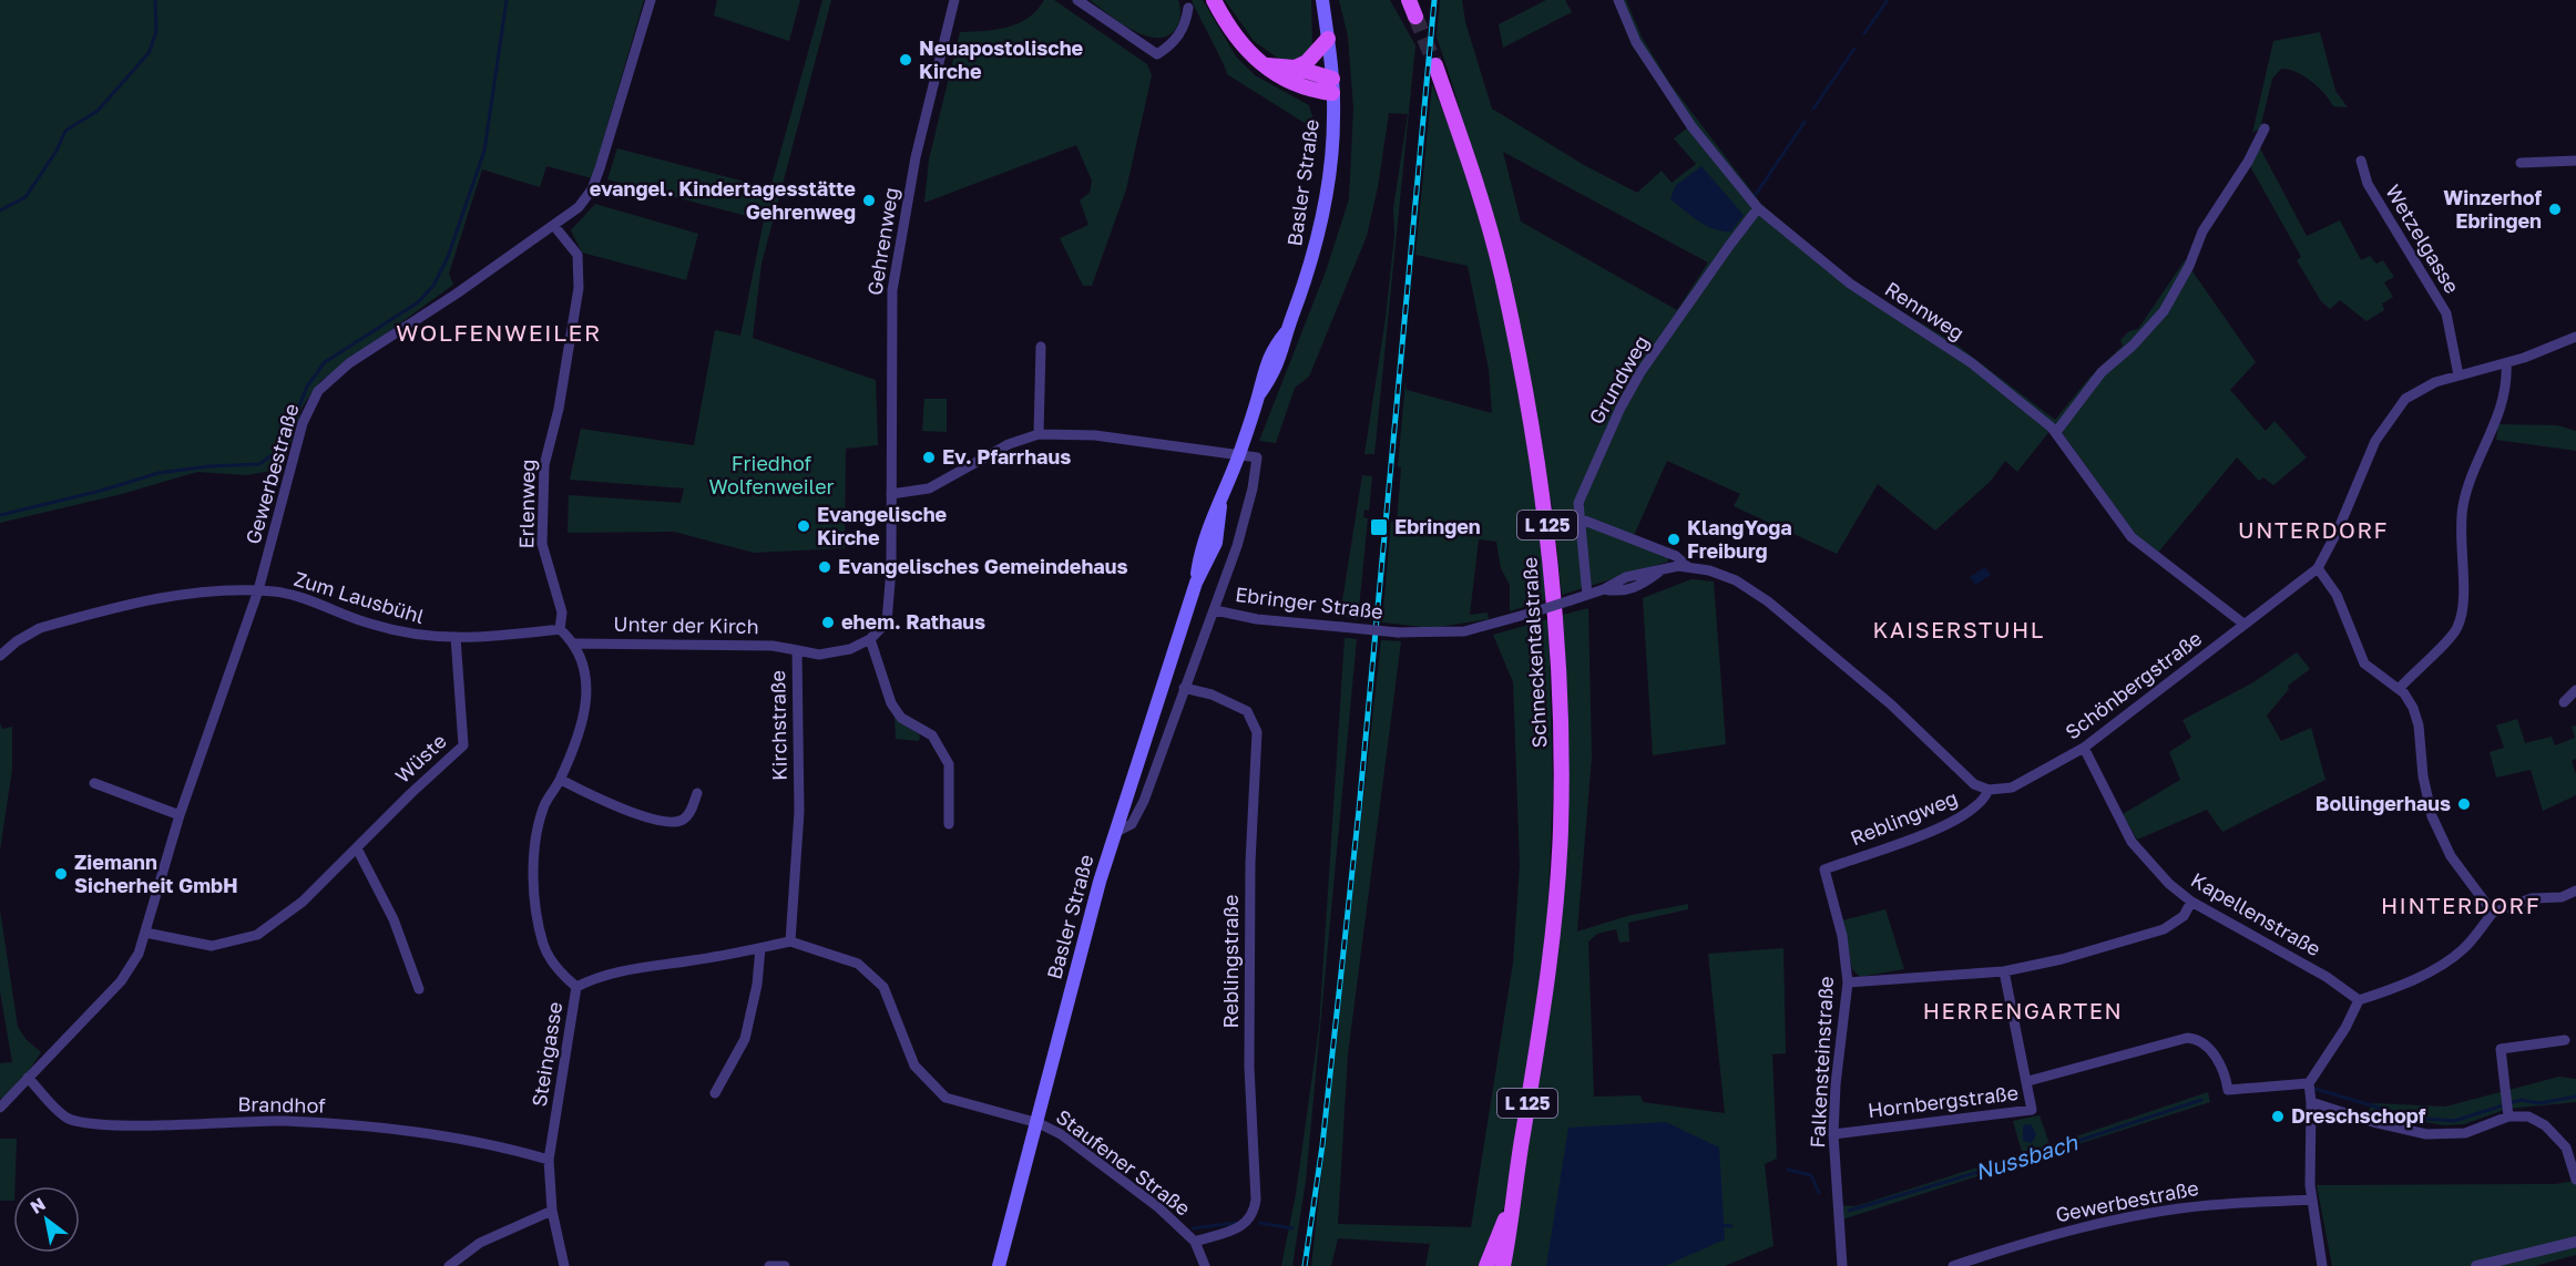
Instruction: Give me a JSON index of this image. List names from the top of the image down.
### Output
{
  "streets": {
    "main road": ["Basler Straße", "L 125", "Schneckentalstraße"],
    "street": [
      "Wetzelgasse",
      "Gehrenweg",
      "Rennweg",
      "Grundweg",
      "Gewerbestraße",
      "Erlenweg",
      "Zum Lausbühl",
      "Ebringer Straße",
      "Unter der Kirch",
      "Schönbergstraße",
      "Kirchstraße",
      "Wüste",
      "Reblingweg",
      "Kapellenstraße",
      "Reblingstraße",
      "Steingasse",
      "Falkensteinstraße",
      "Hornbergstraße",
      "Brandhof",
      "Staufener Straße"
    ]
  },
  "crossings": [
    ["Basler Straße", "Ebringer Straße"],
    ["Basler Straße", "Staufener Straße"],
    ["Wetzelgasse", "Schönbergstraße"],
    ["Rennweg", "Grundweg"],
    ["Rennweg", "Schönbergstraße"],
    ["Grundweg", "Ebringer Straße"],
    ["Gewerbestraße", "Erlenweg"],
    ["Gewerbestraße", "Zum Lausbühl"],
    ["Gewerbestraße", "Wüste"],
    ["Gewerbestraße", "Brandhof"],
    ["Erlenweg", "Zum Lausbühl"],
    ["Zum Lausbühl", "Wüste"],
    ["Unter der Kirch", "Kirchstraße"],
    ["Schönbergstraße", "Reblingweg"],
    ["Schönbergstraße", "Kapellenstraße"],
    ["Kirchstraße", "Steingasse"],
    ["Reblingweg", "Falkensteinstraße"],
    ["Reblingstraße", "Staufener Straße"],
    ["Steingasse", "Brandhof"],
    ["Falkensteinstraße", "Hornbergstraße"]
  ],
  "districts": [
    "WOLFENWEILER",
    "UNTERDORF",
    "KAISERSTUHL",
    "HINTERDORF",
    "HERRENGARTEN"
  ],
  "water": ["Nussbach"],
  "parks": ["Friedhof Wolfenweiler"],
  "places": {
    "other": [
      "Neuapostolische Kirche",
      "evangel. Kindertagesstätte Gehrenweg",
      "Winzerhof Ebringen",
      "Ev. Pfarrhaus",
      "Evangelische Kirche",
      "KlangYoga Freiburg",
      "Evangelisches Gemeindehaus",
      "ehem. Rathaus",
      "Bollingerhaus",
      "Ziemann Sicherheit GmbH",
      "Dreschschopf"
    ],
    "transit": ["Ebringen"]
  },
  "north": "top left"
}
